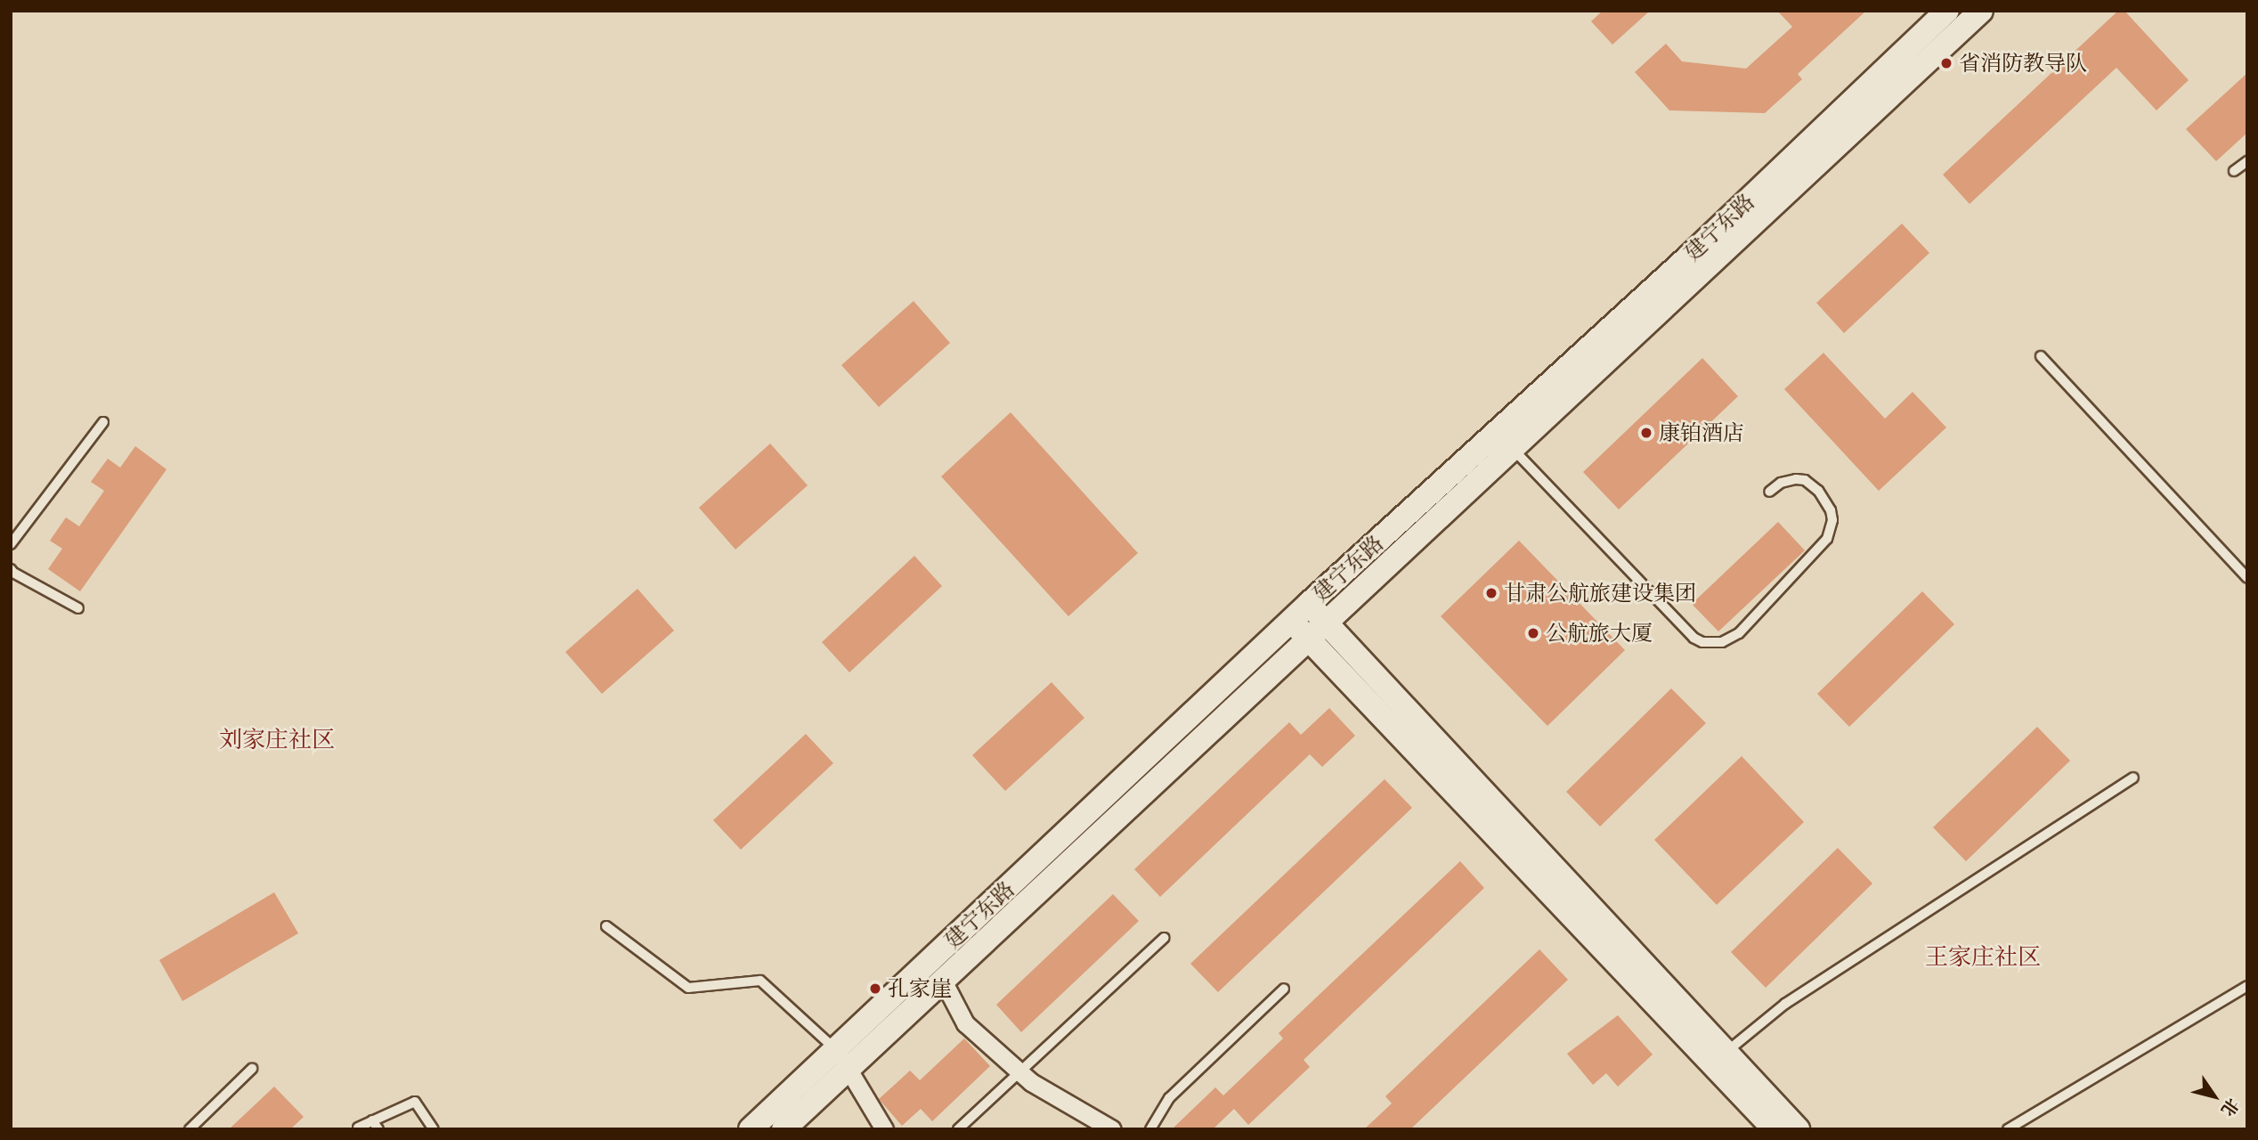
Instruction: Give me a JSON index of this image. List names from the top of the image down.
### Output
{
  "streets": {
    "main road": ["建宁东路"]
  },
  "districts": ["刘家庄社区", "王家庄社区"],
  "places": [
    "省消防教导队",
    "康铂酒店",
    "甘肃公航旅建设集团",
    "公航旅大厦",
    "孔家崖"
  ],
  "north": "bottom right"
}
